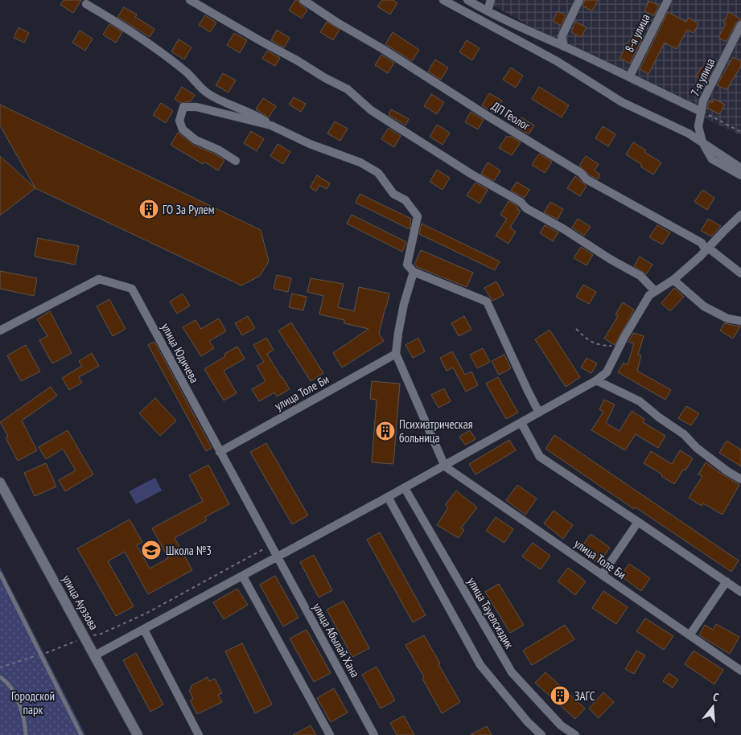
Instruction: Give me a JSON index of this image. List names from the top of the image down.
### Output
{
  "streets": {
    "street": [
      "8-я улица",
      "7-я улица",
      "ДП Геолог",
      "улица Юдичева",
      "улица Толе Би",
      "улица Ауэзова",
      "улица Тауелсиздик",
      "улица Абылай Хана"
    ]
  },
  "crossings": [
    ["улица Юдичева", "улица Толе Би"],
    ["улица Юдичева", "улица Абылай Хана"]
  ],
  "parks": ["Городской парк"],
  "places": {
    "building": ["ГО За Рулем", "Психиатрическая больница", "ЗАГС"],
    "school or university": ["Школа №3"]
  },
  "north": "top"
}
